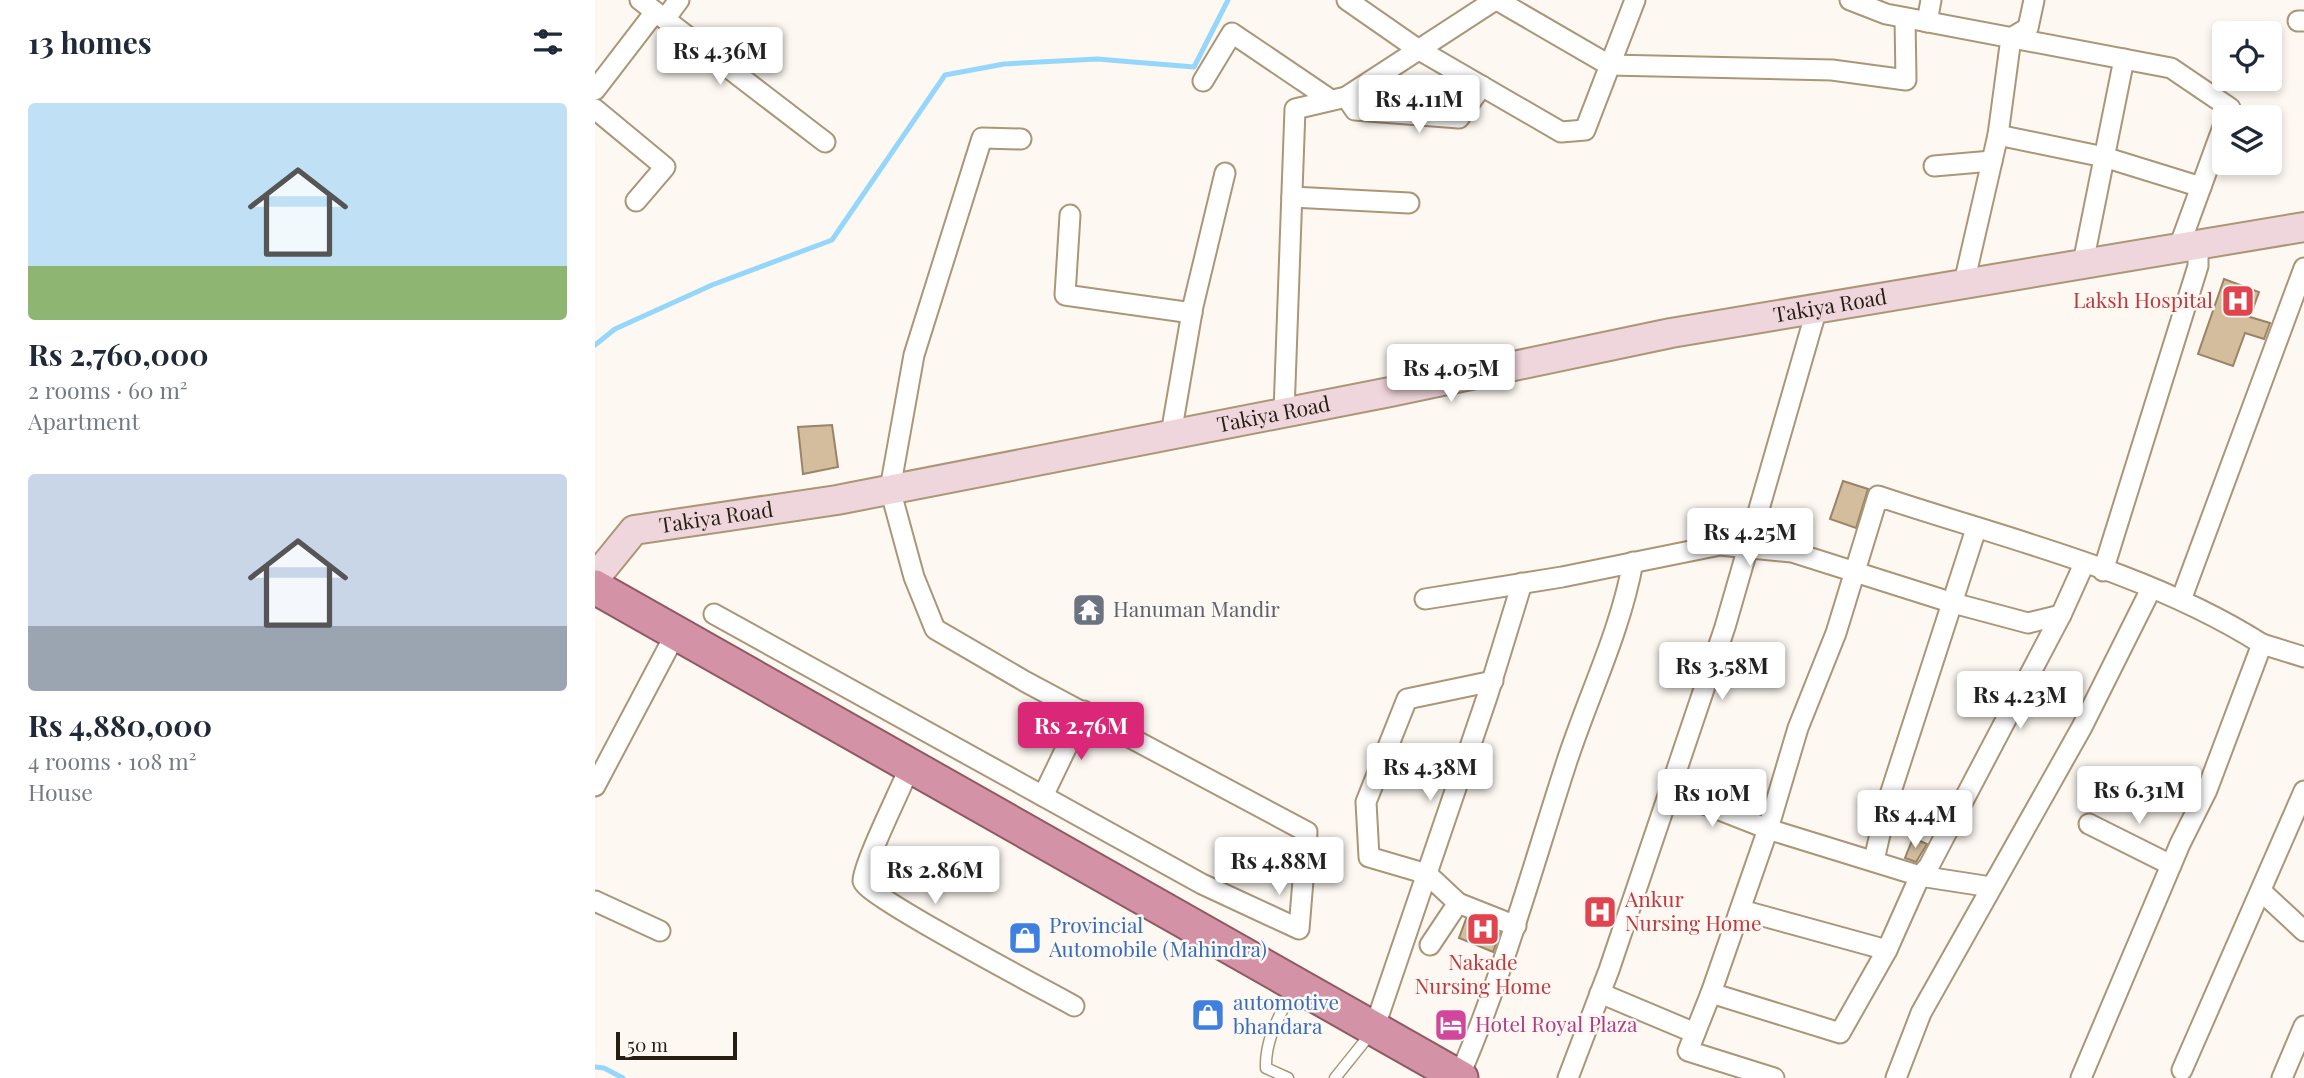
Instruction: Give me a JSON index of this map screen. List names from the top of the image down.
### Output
{
  "streets": {
    "main road": ["Takiya Road"]
  },
  "places": {
    "hospital": ["Laksh Hospital", "Ankur Nursing Home", "Nakade Nursing Home"],
    "temple": ["Hanuman Mandir"],
    "shop": ["Provincial Automobile (Mahindra)", "automotive bhandara"],
    "hotel": ["Hotel Royal Plaza"]
  },
  "scale_bar": "50 m",
  "page": {
    "heading": "13 homes",
    "price": [
      "Rs 4.36M",
      "Rs 4.11M",
      "Rs 4.05M",
      "Rs 4.25M",
      "Rs 3.58M",
      "Rs 4.23M",
      "Rs 2.76M",
      "Rs 4.38M",
      "Rs 6.31M",
      "Rs 10M",
      "Rs 4.4M",
      "Rs 4.88M",
      "Rs 2.86M"
    ],
    "list": [
      {
        "name": "Rs 2,760,000",
        "note": "2 rooms · 60 m² · Apartment"
      },
      {
        "name": "Rs 4,880,000",
        "note": "4 rooms · 108 m² · House"
      }
    ],
    "scale": "50 m"
  }
}
